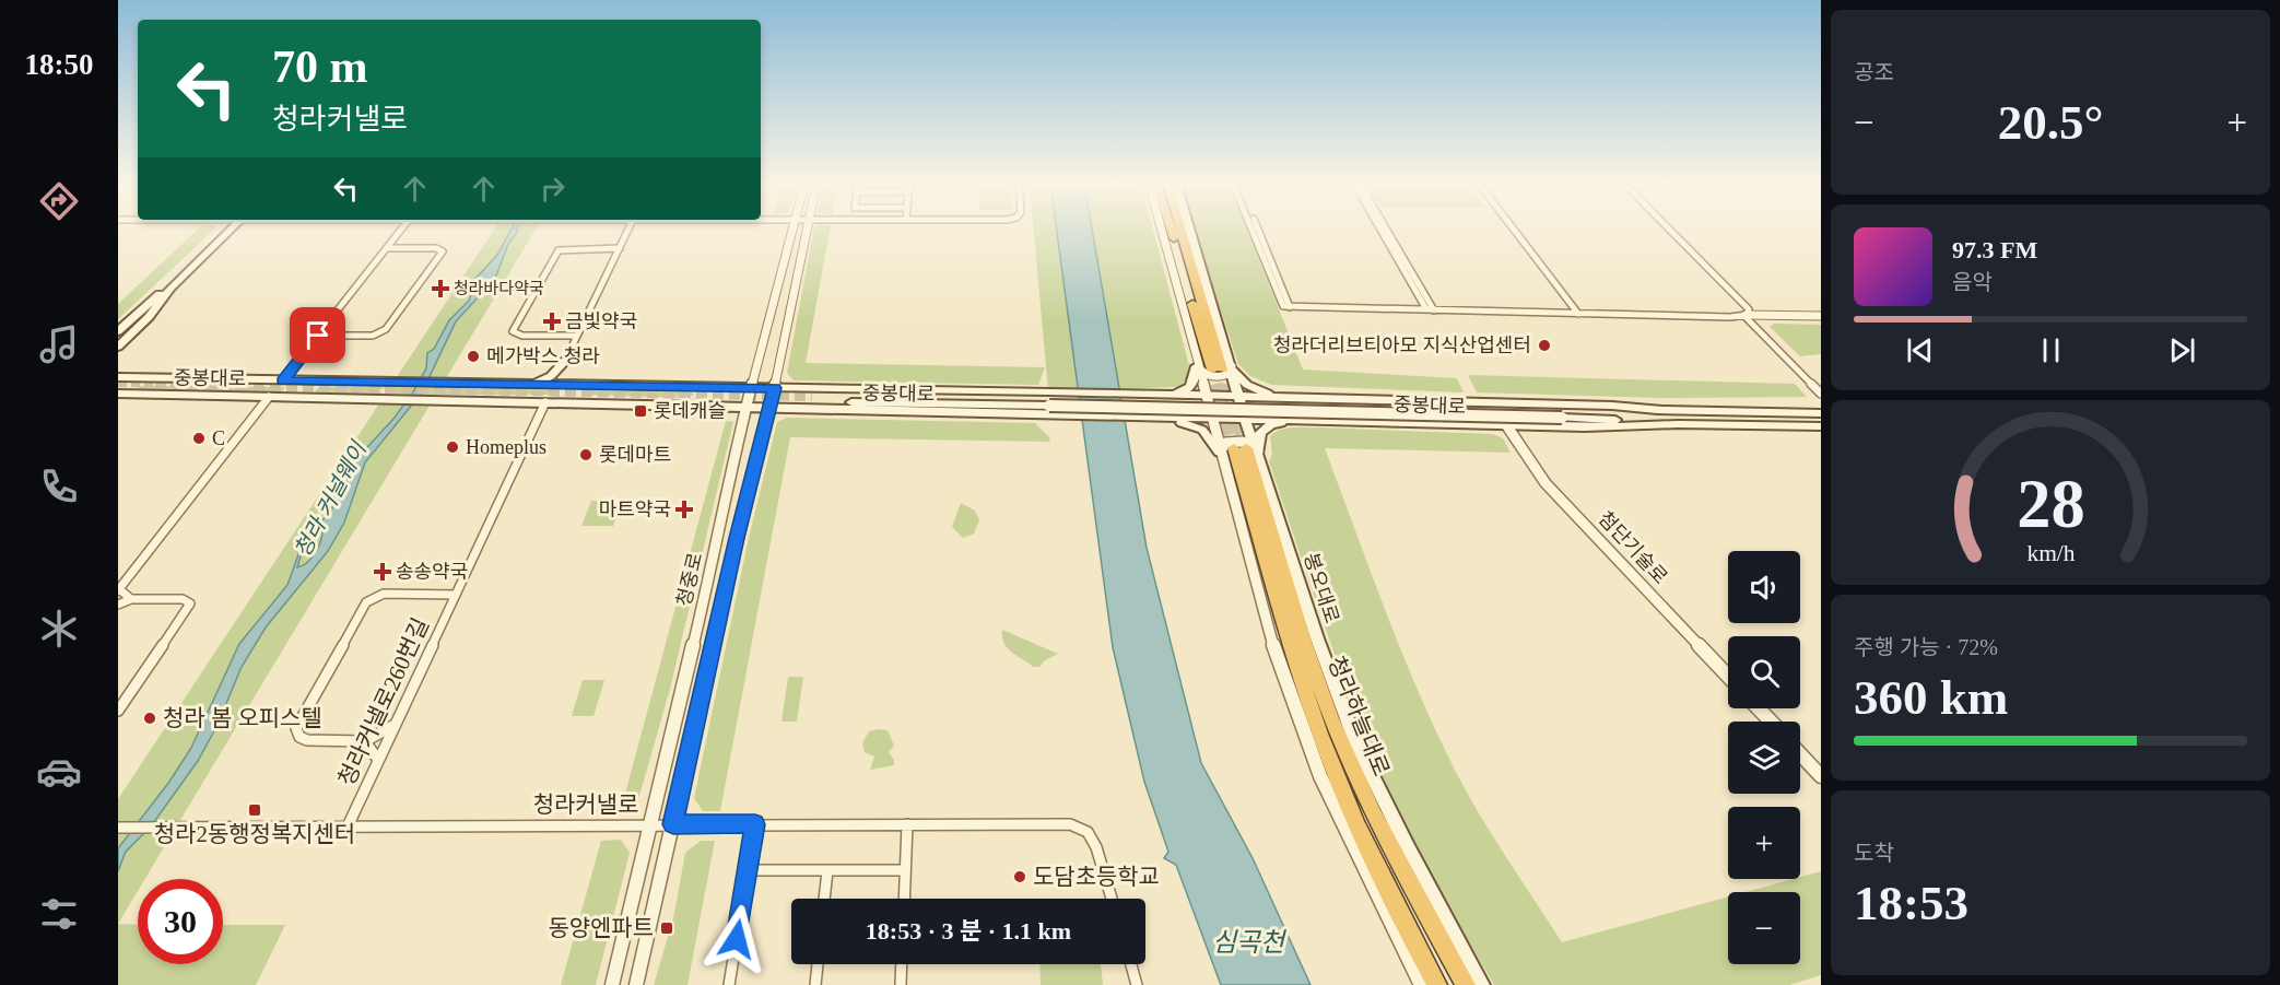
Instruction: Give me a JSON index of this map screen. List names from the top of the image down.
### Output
{
  "streets": {
    "highway": ["봉오대로", "청라하늘대로"],
    "main road": ["중봉대로"],
    "street": [
      "첨단기술로",
      "청중로",
      "청라커낼로260번길",
      "청라커낼로"
    ]
  },
  "crossings": [
    ["중봉대로", "첨단기술로"],
    ["중봉대로", "청중로"],
    ["중봉대로", "봉오대로"],
    ["중봉대로", "청라커낼로260번길"],
    ["청중로", "청라커낼로"],
    ["봉오대로", "청라하늘대로"],
    ["청라커낼로260번길", "청라커낼로"]
  ],
  "water": ["청라 커널웨이", "심곡천"],
  "places": {
    "health": [
      "청라바다약국",
      "금빛약국",
      "마트약국",
      "송송약국"
    ],
    "other": [
      "청라더리브티아모 지식산업센터",
      "메가박스 청라",
      "C",
      "Homeplus",
      "롯데마트",
      "청라 봄 오피스텔",
      "도담초등학교"
    ],
    "transit": ["롯데캐슬", "청라2동행정복지센터", "동양엔파트"]
  },
  "page": {
    "tabs": "18:50",
    "tile": [
      "공조",
      ["주행 가능 · 72%", "360 km"],
      ["도착", "18:53"]
    ],
    "turn": ["70 m", "청라커낼로"],
    "heat": ["−", "20.5°", "+"],
    "song": ["97.3 FM", "음악"],
    "map_buttons": ["+", "−"],
    "limit": "30",
    "trip": "18:53 · 3 분 · 1.1 km",
    "gauge": ["28", "km/h"]
  }
}
